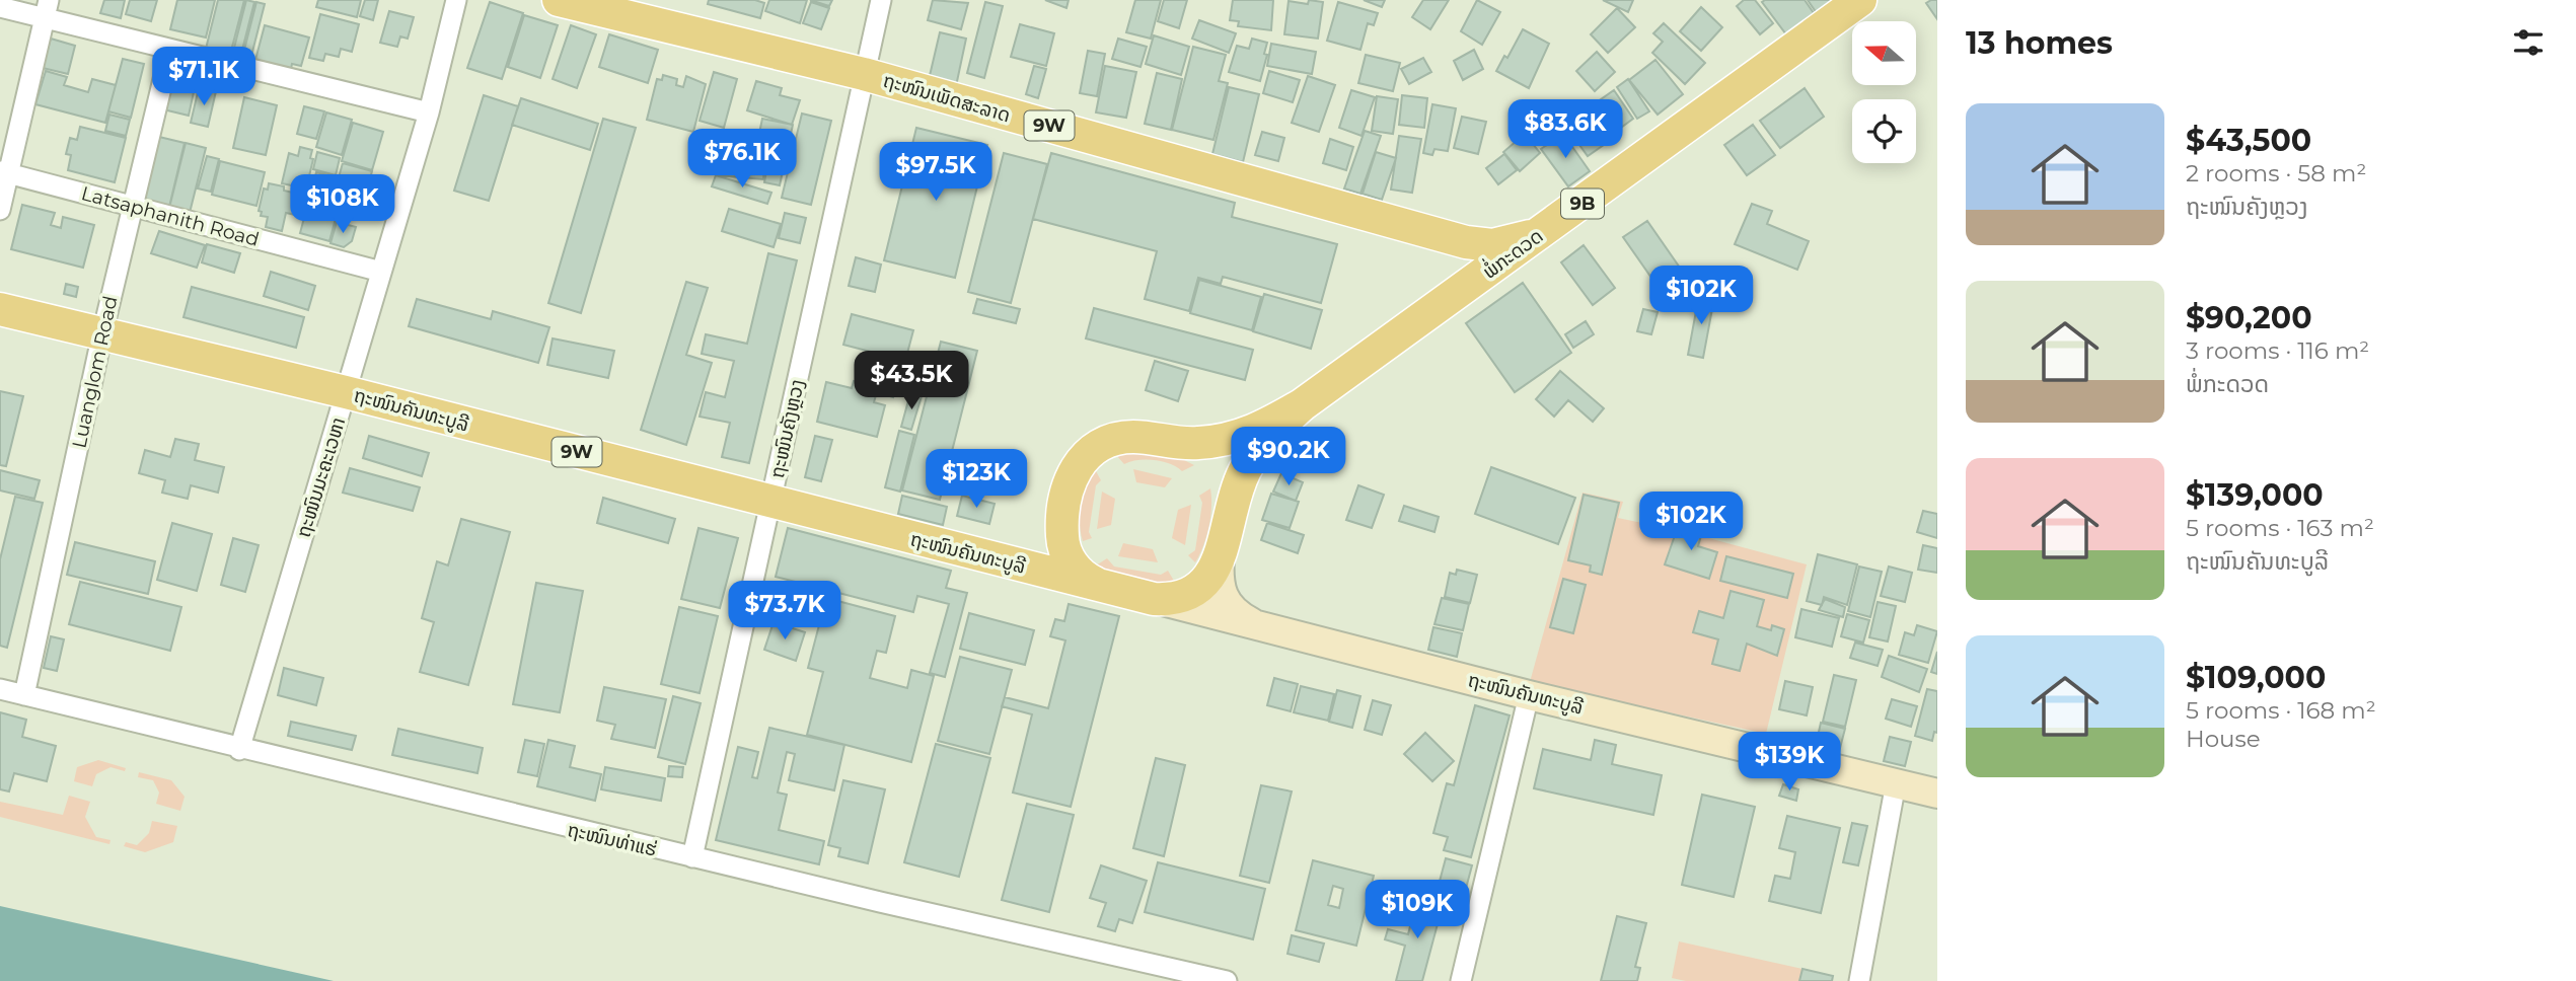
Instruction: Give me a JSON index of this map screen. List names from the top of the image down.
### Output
{
  "streets": {
    "main road": [
      "ຖະໜົນເພັດສະລາດ",
      "9W",
      "9B",
      "ພໍ່ກະດວດ",
      "ຖະໜົນຄັນທະບູລີ"
    ],
    "street": [
      "Latsaphanith Road",
      "Luanglom Road",
      "ຖະໜົນຄັງຫຼວງ",
      "ຖະໜົນມະຄະເວຫາ",
      "ຖະໜົນທ່າແຮ່"
    ]
  },
  "crossings": [
    ["ຖະໜົນເພັດສະລາດ", "ພໍ່ກະດວດ"],
    ["ຖະໜົນເພັດສະລາດ", "ຖະໜົນຄັງຫຼວງ"],
    ["9B", "ພໍ່ກະດວດ"],
    ["9B", "ຖະໜົນຄັນທະບູລີ"],
    ["Latsaphanith Road", "Luanglom Road"],
    ["Latsaphanith Road", "ຖະໜົນມະຄະເວຫາ"],
    ["Luanglom Road", "ຖະໜົນຄັນທະບູລີ"],
    ["Luanglom Road", "ຖະໜົນທ່າແຮ່"],
    ["ຖະໜົນຄັນທະບູລີ", "ຖະໜົນຄັງຫຼວງ"],
    ["ຖະໜົນຄັນທະບູລີ", "ຖະໜົນມະຄະເວຫາ"],
    ["ຖະໜົນຄັງຫຼວງ", "ຖະໜົນທ່າແຮ່"],
    ["ຖະໜົນມະຄະເວຫາ", "ຖະໜົນທ່າແຮ່"]
  ],
  "north": "left",
  "page": {
    "heading": "13 homes",
    "price": [
      "$71.1K",
      "$83.6K",
      "$76.1K",
      "$97.5K",
      "$108K",
      "$102K",
      "$43.5K",
      "$90.2K",
      "$123K",
      "$102K",
      "$73.7K",
      "$139K",
      "$109K"
    ],
    "list": [
      {
        "name": "$43,500",
        "note": "2 rooms · 58 m² · ຖະໜົນຄັງຫຼວງ"
      },
      {
        "name": "$90,200",
        "note": "3 rooms · 116 m² · ພໍ່ກະດວດ"
      },
      {
        "name": "$139,000",
        "note": "5 rooms · 163 m² · ຖະໜົນຄັນທະບູລີ"
      },
      {
        "name": "$109,000",
        "note": "5 rooms · 168 m² · House"
      }
    ]
  }
}
